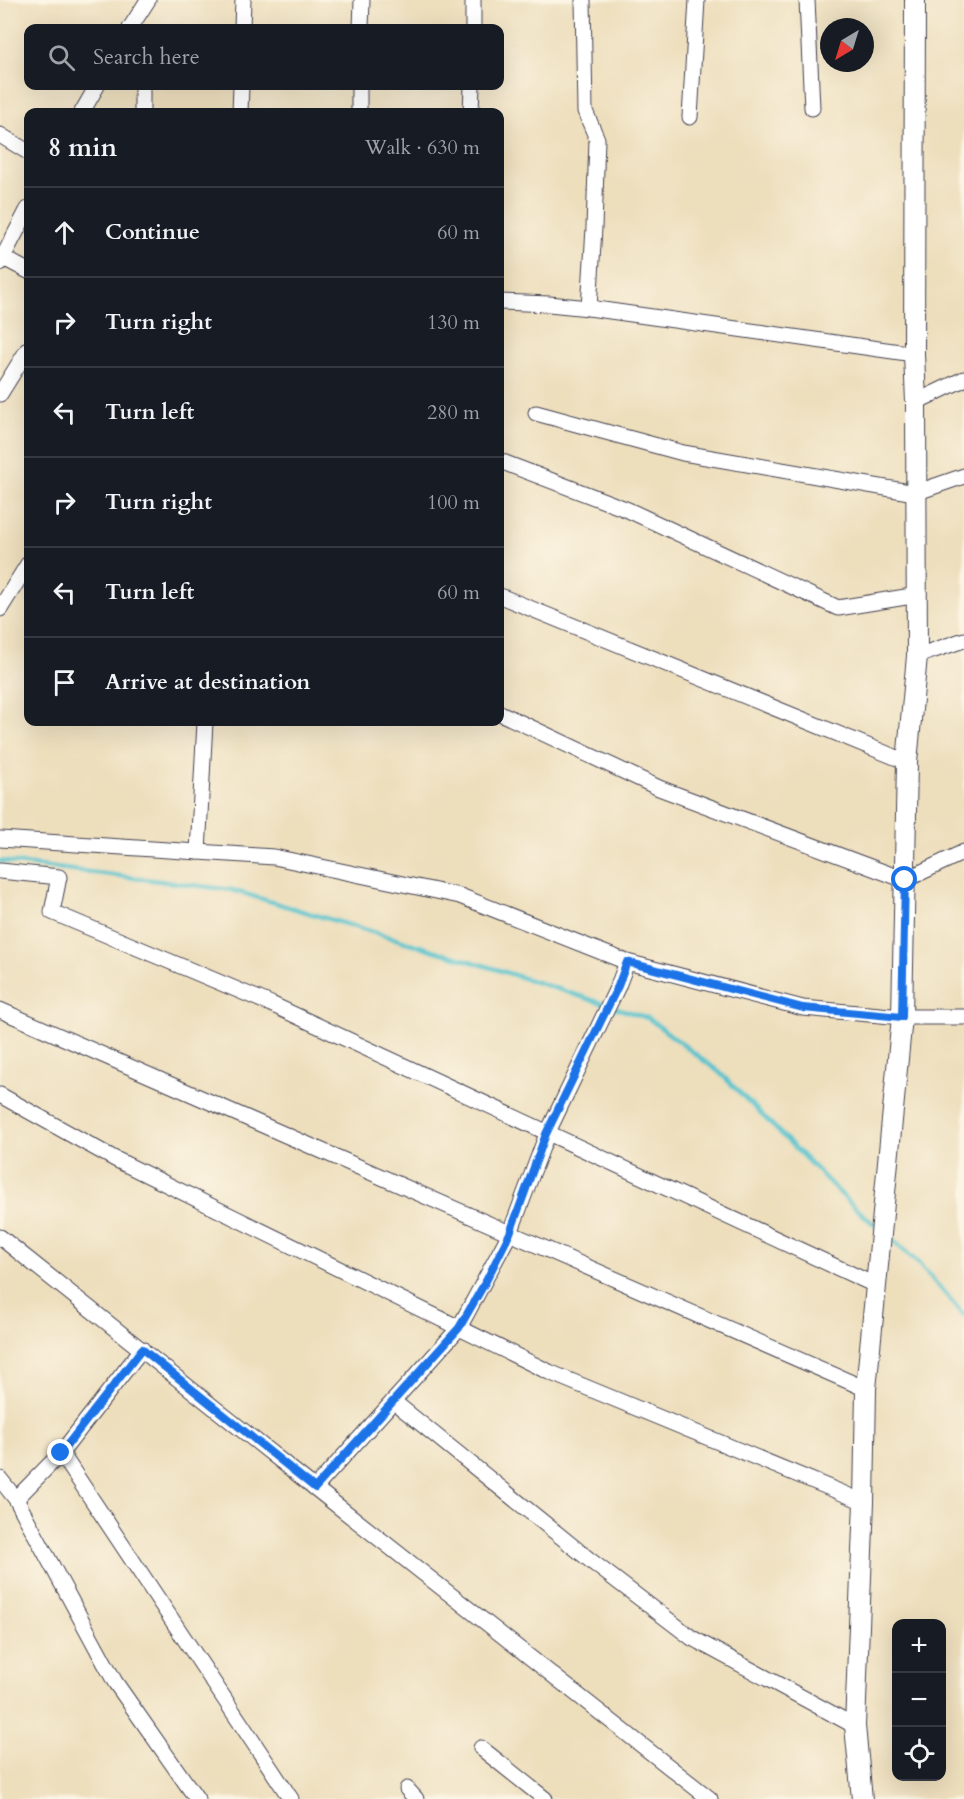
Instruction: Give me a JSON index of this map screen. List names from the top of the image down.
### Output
{
  "north": "bottom left",
  "page": {
    "search": "Search here",
    "heading": ["8 min", "Walk · 630 m"],
    "list": [
      ["Continue", "60 m"],
      ["Turn right", "130 m"],
      ["Turn left", "280 m"],
      ["Turn right", "100 m"],
      ["Turn left", "60 m"],
      "Arrive at destination"
    ],
    "map_buttons": ["+", "−"]
  }
}
